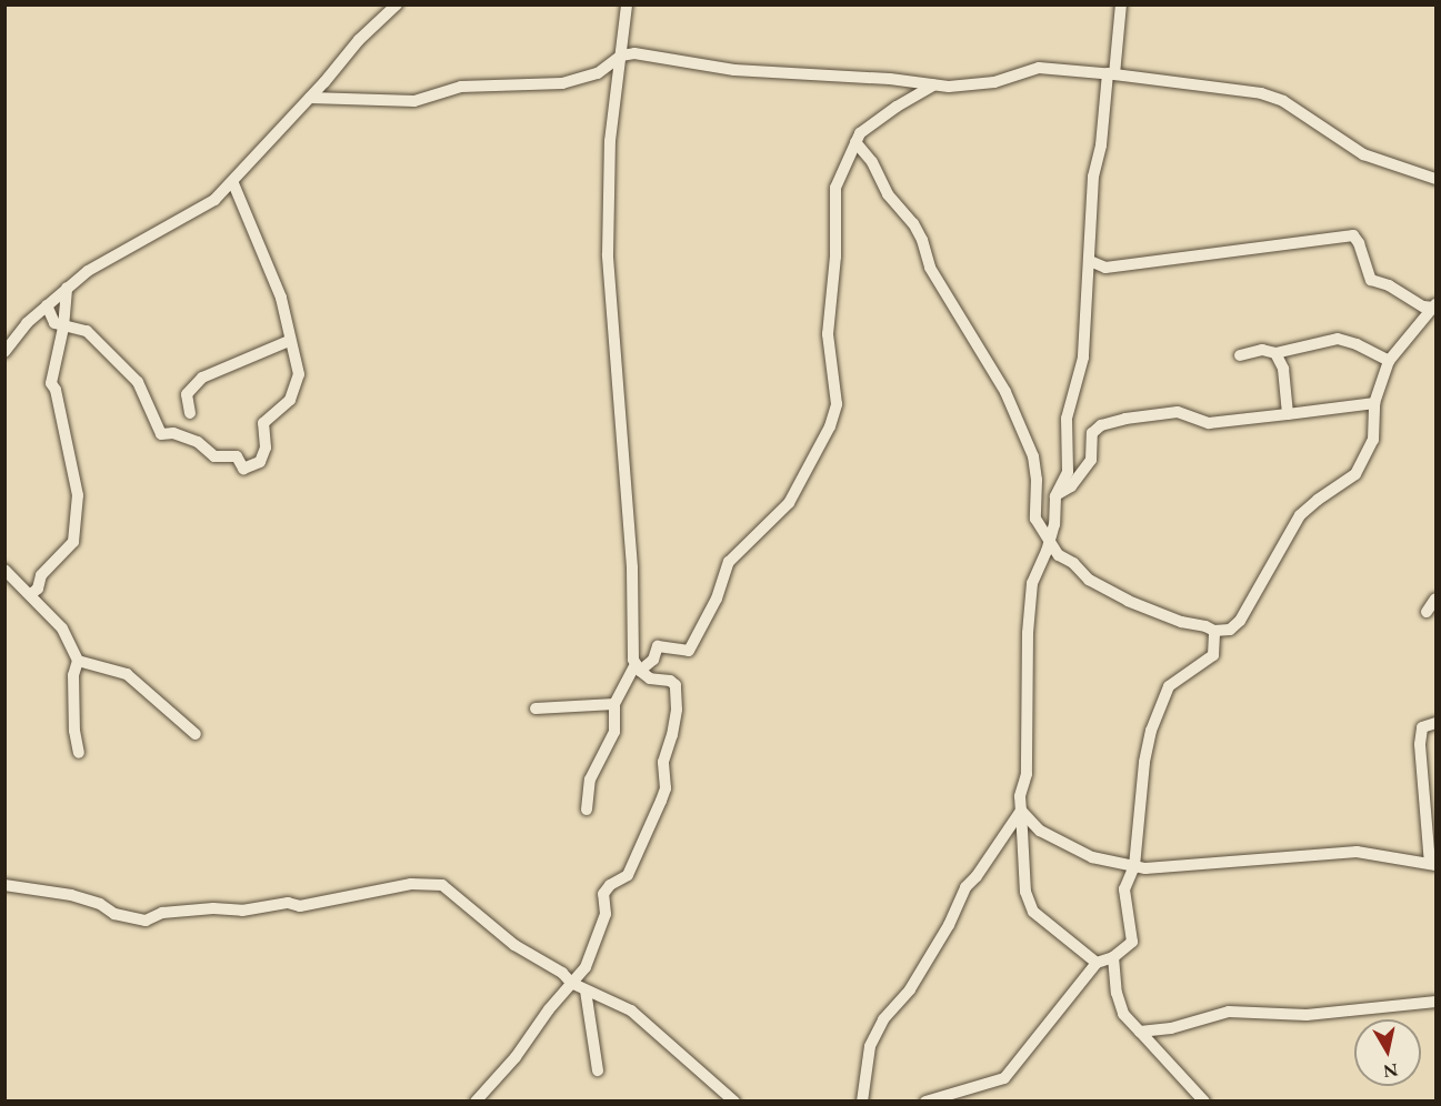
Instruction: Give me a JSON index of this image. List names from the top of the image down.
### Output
{
  "north": "bottom"
}
